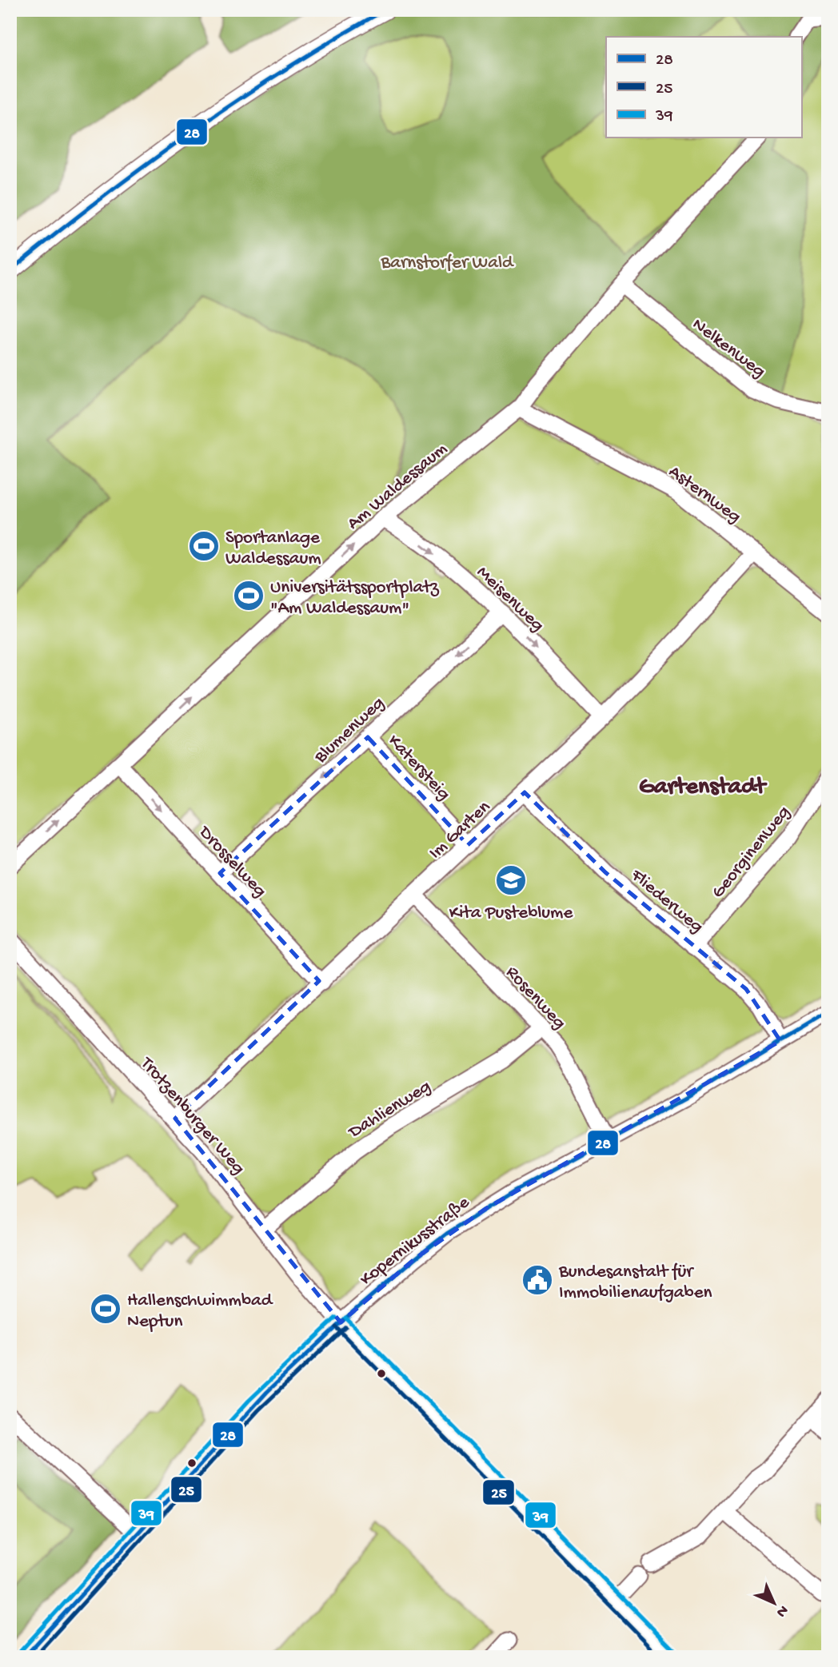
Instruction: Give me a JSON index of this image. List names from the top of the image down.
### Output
{
  "streets": {
    "street": [
      "Nelkenweg",
      "Am Waldessaum",
      "Asternweg",
      "Meisenweg",
      "Blumenweg",
      "Katersteig",
      "Im Garten",
      "Georginenweg",
      "Drosselweg",
      "Fliederweg",
      "Rosenweg",
      "Dahlienweg",
      "Trotzenburger Weg",
      "Kopernikusstraße"
    ]
  },
  "crossings": [
    ["Nelkenweg", "Am Waldessaum"],
    ["Am Waldessaum", "Asternweg"],
    ["Am Waldessaum", "Meisenweg"],
    ["Am Waldessaum", "Drosselweg"],
    ["Asternweg", "Im Garten"],
    ["Meisenweg", "Blumenweg"],
    ["Meisenweg", "Im Garten"],
    ["Blumenweg", "Katersteig"],
    ["Blumenweg", "Drosselweg"],
    ["Katersteig", "Im Garten"],
    ["Im Garten", "Drosselweg"],
    ["Im Garten", "Fliederweg"],
    ["Im Garten", "Rosenweg"],
    ["Im Garten", "Trotzenburger Weg"],
    ["Georginenweg", "Fliederweg"],
    ["Fliederweg", "Kopernikusstraße"],
    ["Rosenweg", "Dahlienweg"],
    ["Rosenweg", "Kopernikusstraße"],
    ["Dahlienweg", "Trotzenburger Weg"],
    ["Trotzenburger Weg", "Kopernikusstraße"]
  ],
  "one_way": [
    "Am Waldessaum",
    "Meisenweg",
    "Blumenweg",
    "Drosselweg",
    "Fliederweg"
  ],
  "districts": ["Gartenstadt"],
  "parks": ["Barnstorfer Wald"],
  "places": {
    "sports": ["Sportanlage Waldessaum", "Universitätssportplatz \"Am Waldessaum\"", "Hallenschwimmbad Neptun"],
    "school or university": ["Kita Pusteblume"],
    "public building": ["Bundesanstalt für Immobilienaufgaben"]
  },
  "lines": ["transit line 28", "transit line 39", "transit line 25"],
  "legend": ["28", "25", "39"],
  "north": "bottom right"
}
